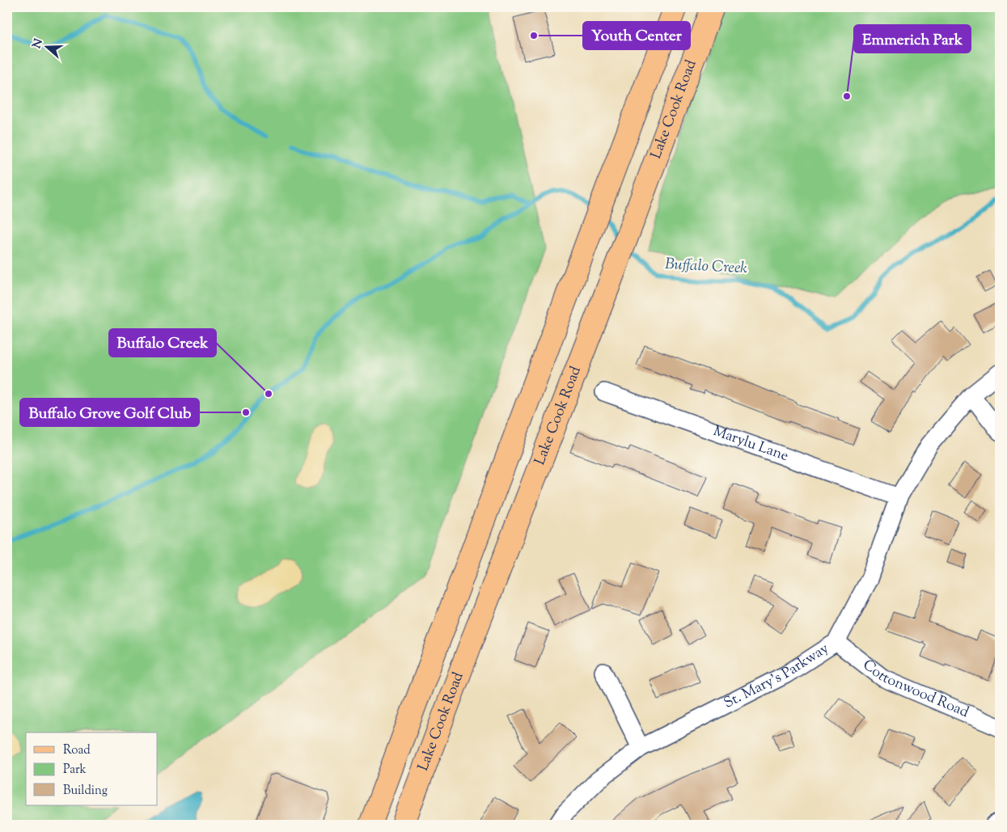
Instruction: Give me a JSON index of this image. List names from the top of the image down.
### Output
{
  "streets": {
    "main road": ["Lake Cook Road"],
    "street": ["Marylu Lane", "St. Mary's Parkway", "Cottonwood Road"]
  },
  "crossings": [
    ["Marylu Lane", "St. Mary's Parkway"],
    ["St. Mary's Parkway", "Cottonwood Road"]
  ],
  "water": ["Buffalo Creek"],
  "places": [
    "Youth Center",
    "Emmerich Park",
    "Buffalo Creek",
    "Buffalo Grove Golf Club"
  ],
  "legend": ["Road", "Park", "Building"],
  "north": "left"
}
